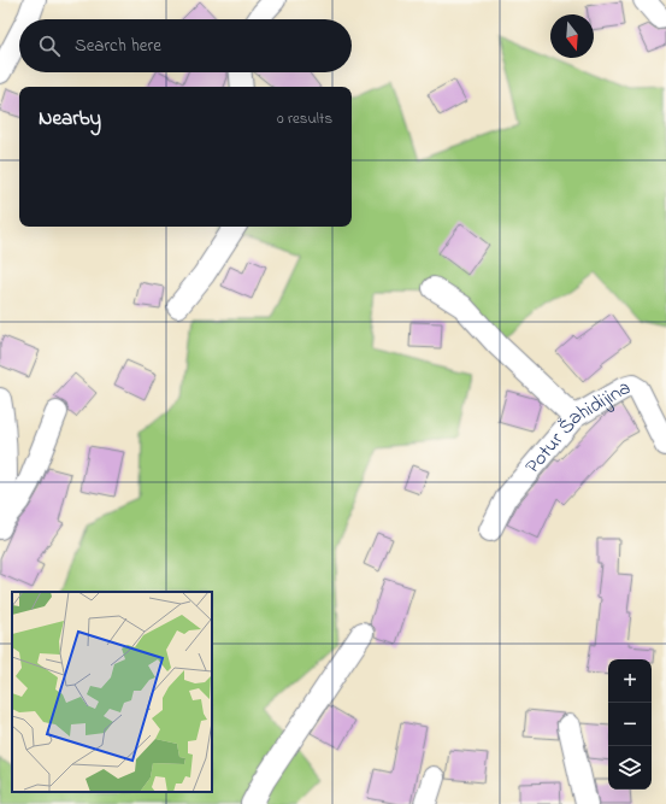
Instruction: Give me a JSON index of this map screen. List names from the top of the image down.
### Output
{
  "streets": {
    "street": ["Potur Šahidijina"]
  },
  "north": "bottom",
  "page": {
    "search": "Search here",
    "heading": ["Nearby", "0 results"],
    "map_buttons": ["+", "−"]
  }
}
